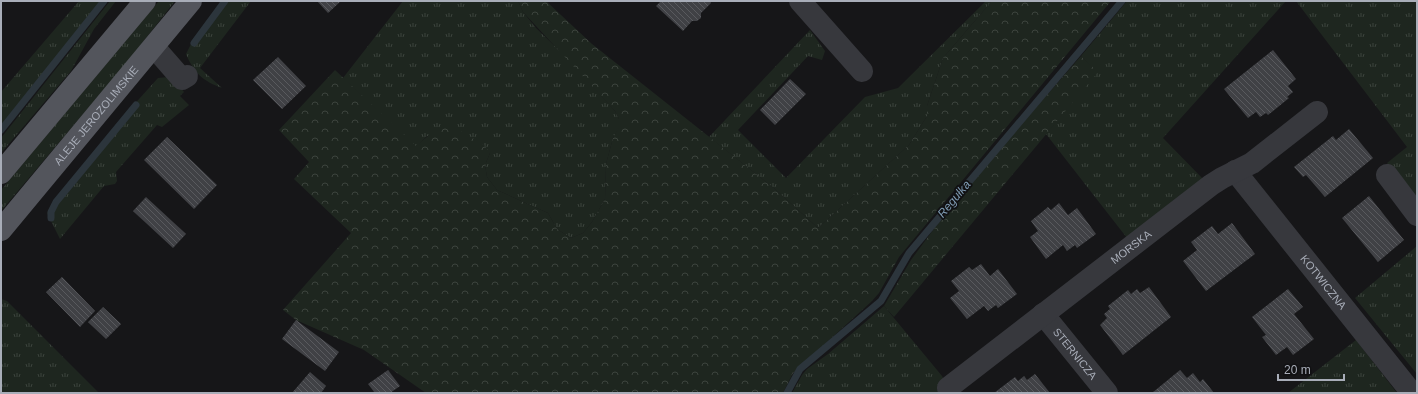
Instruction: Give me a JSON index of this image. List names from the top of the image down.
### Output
{
  "streets": {
    "main road": ["ALEJE JEROZOLIMSKIE"],
    "street": ["MORSKA", "KOTWICZNA", "STERNICZA"]
  },
  "crossings": [
    ["MORSKA", "KOTWICZNA"],
    ["MORSKA", "STERNICZA"]
  ],
  "water": ["Regułka"],
  "scale_bar": "20 m"
}
